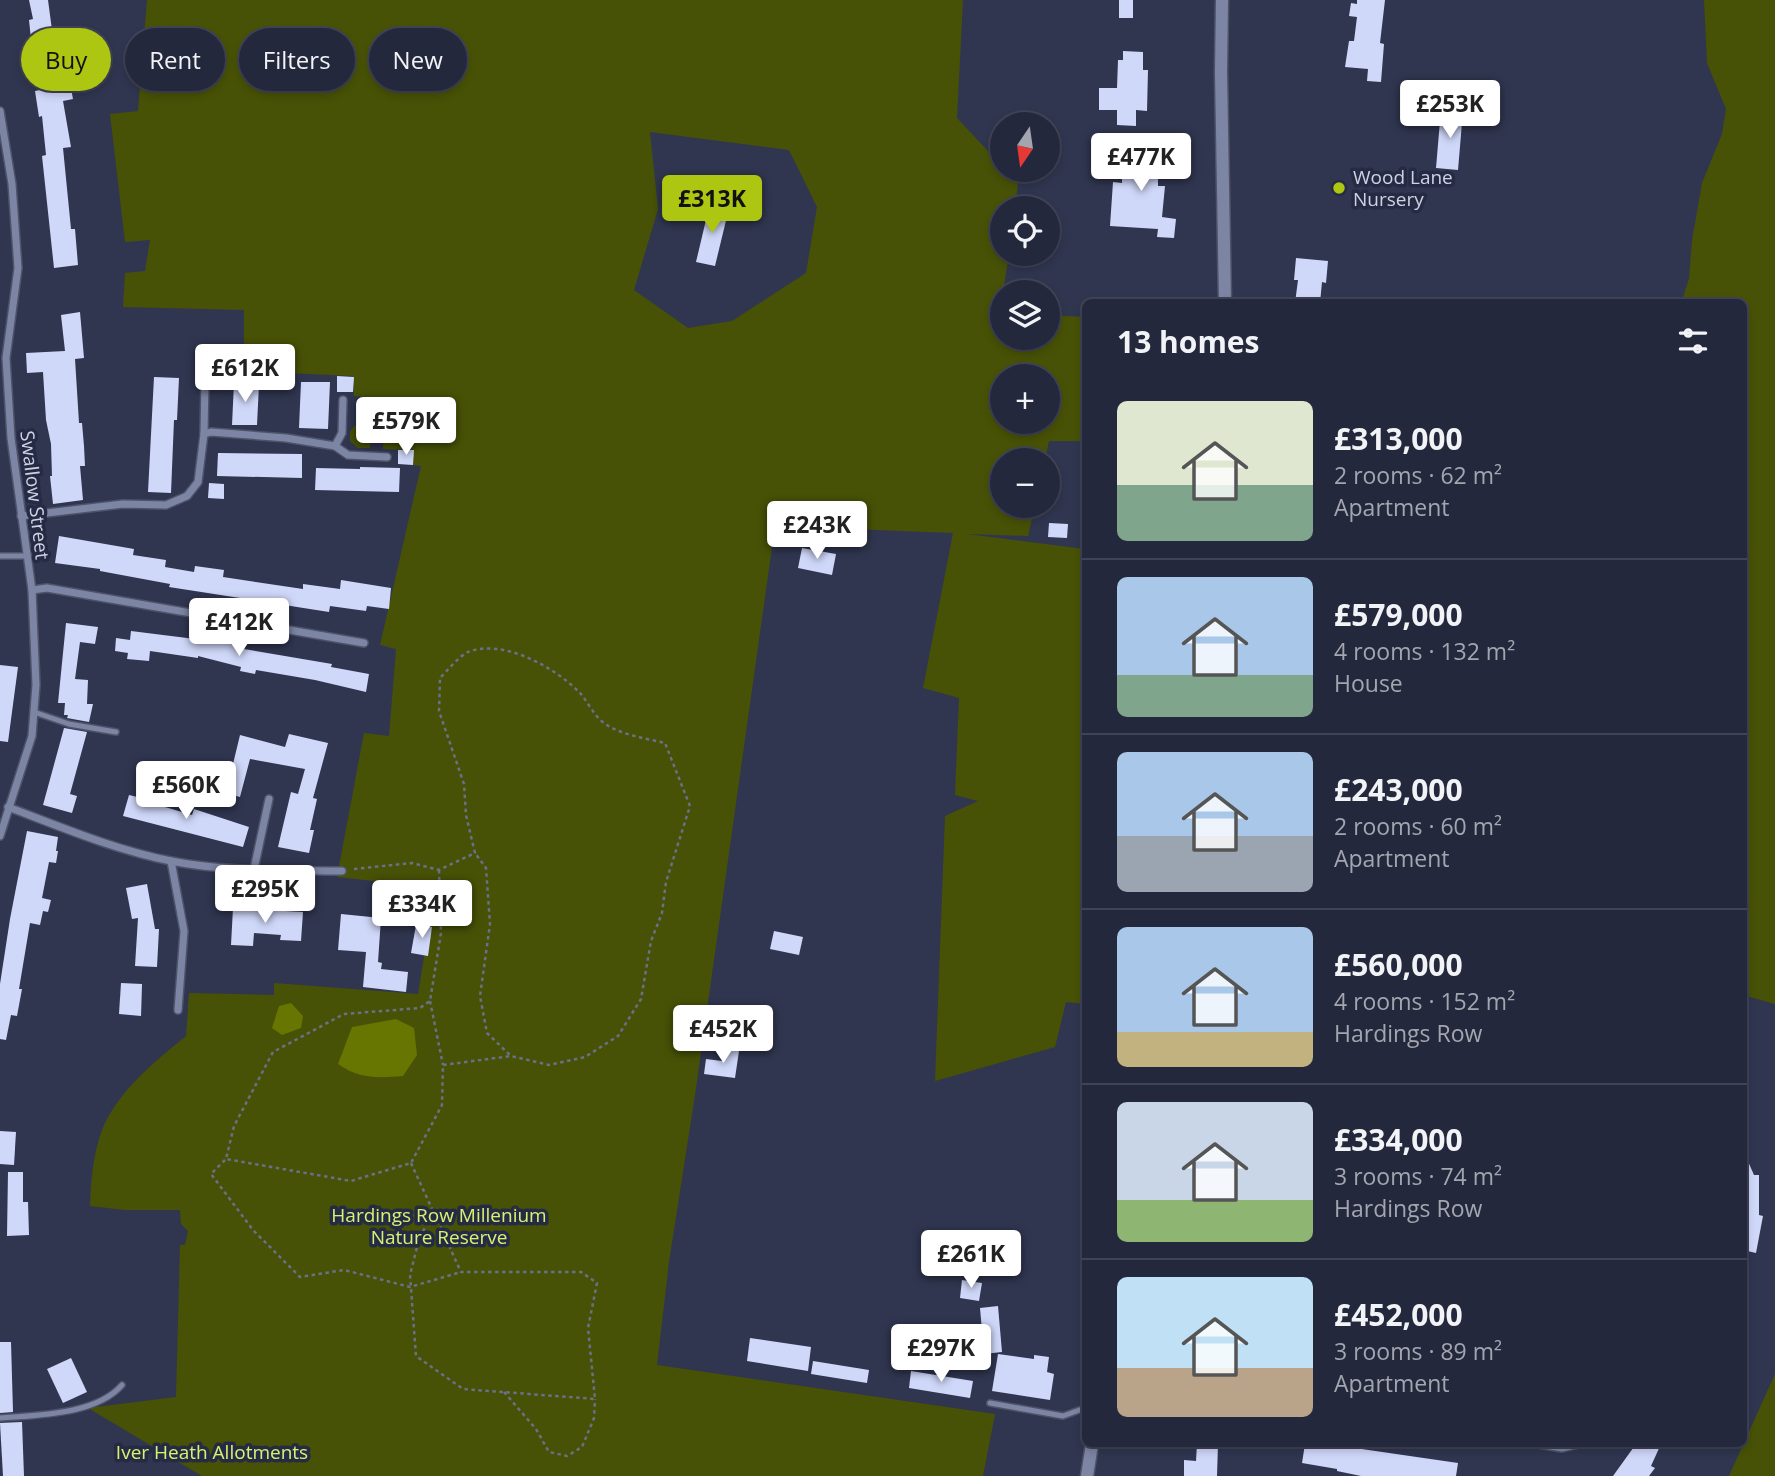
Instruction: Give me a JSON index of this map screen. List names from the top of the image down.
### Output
{
  "streets": {
    "street": ["Swallow Street"]
  },
  "parks": ["Hardings Row Millenium Nature Reserve", "Iver Heath Allotments"],
  "places": ["Wood Lane Nursery"],
  "north": "bottom",
  "page": {
    "chip": [
      "Buy",
      "Rent",
      "Filters",
      "New"
    ],
    "price": [
      "£253K",
      "£477K",
      "£313K",
      "£612K",
      "£579K",
      "£243K",
      "£412K",
      "£560K",
      "£295K",
      "£334K",
      "£452K",
      "£261K",
      "£297K"
    ],
    "map_buttons": ["+", "−"],
    "heading": "13 homes",
    "list": [
      {
        "name": "£313,000",
        "note": "2 rooms · 62 m² · Apartment"
      },
      {
        "name": "£579,000",
        "note": "4 rooms · 132 m² · House"
      },
      {
        "name": "£243,000",
        "note": "2 rooms · 60 m² · Apartment"
      },
      {
        "name": "£560,000",
        "note": "4 rooms · 152 m² · Hardings Row"
      },
      {
        "name": "£334,000",
        "note": "3 rooms · 74 m² · Hardings Row"
      },
      {
        "name": "£452,000",
        "note": "3 rooms · 89 m² · Apartment"
      }
    ]
  }
}
